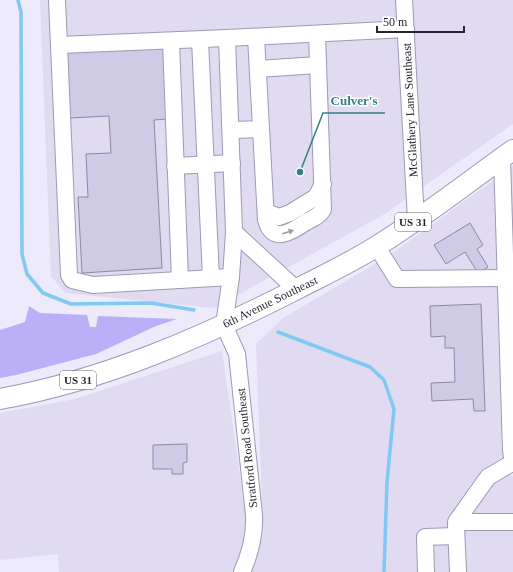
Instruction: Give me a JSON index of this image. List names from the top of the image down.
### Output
{
  "streets": {
    "main road": ["US 31", "6th Avenue Southeast"],
    "street": ["McGlathery Lane Southeast", "Stratford Road Southeast"]
  },
  "crossings": [
    ["McGlathery Lane Southeast", "6th Avenue Southeast"],
    ["6th Avenue Southeast", "Stratford Road Southeast"]
  ],
  "places": ["Culver's"],
  "scale_bar": "50 m"
}
